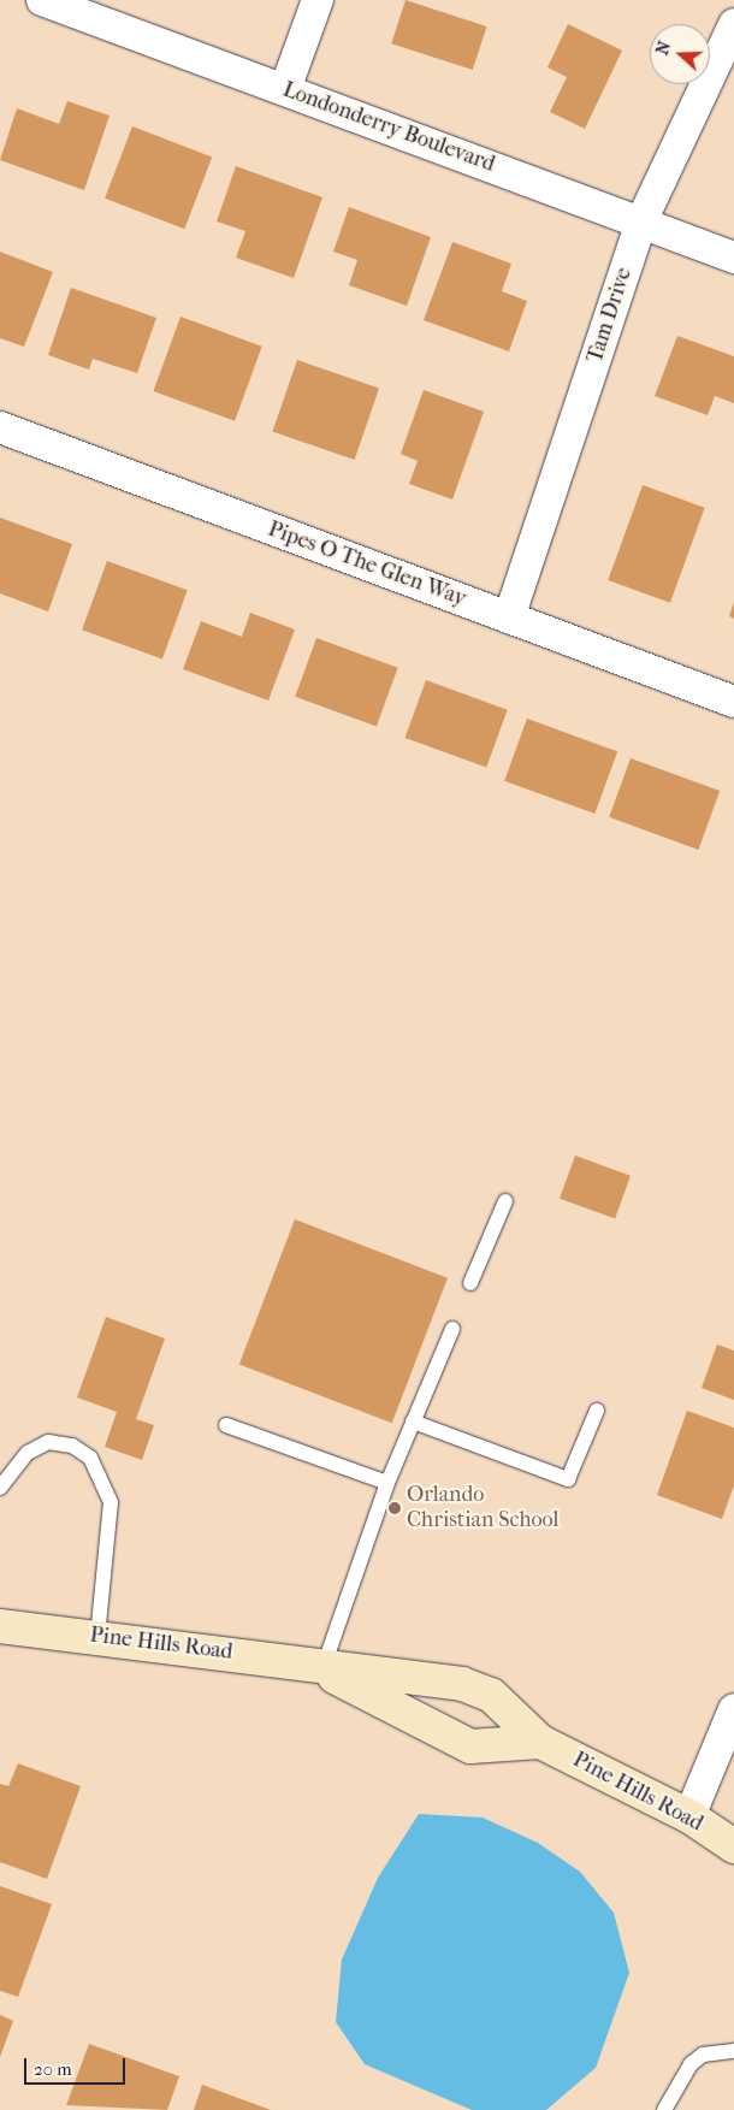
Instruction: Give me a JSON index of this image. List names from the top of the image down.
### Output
{
  "streets": {
    "main road": ["Pine Hills Road"],
    "street": ["Londonderry Boulevard", "Tam Drive", "Pipes O The Glen Way"]
  },
  "crossings": [
    ["Londonderry Boulevard", "Tam Drive"],
    ["Tam Drive", "Pipes O The Glen Way"]
  ],
  "places": ["Orlando Christian School"],
  "scale_bar": "20 m",
  "north": "left"
}
